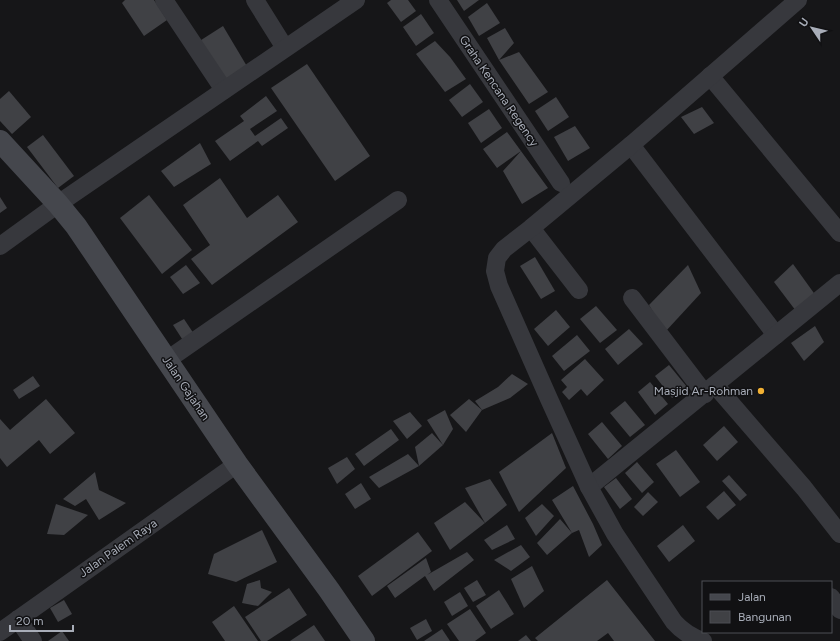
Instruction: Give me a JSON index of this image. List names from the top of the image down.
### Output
{
  "streets": {
    "street": ["Graha Kencana Regency", "Jalan Gajahan", "Jalan Palem Raya"]
  },
  "crossings": [
    ["Jalan Gajahan", "Jalan Palem Raya"]
  ],
  "places": ["Masjid Ar-Rohman"],
  "legend": ["Jalan", "Bangunan"],
  "scale_bar": "20 m",
  "north": "top left"
}
